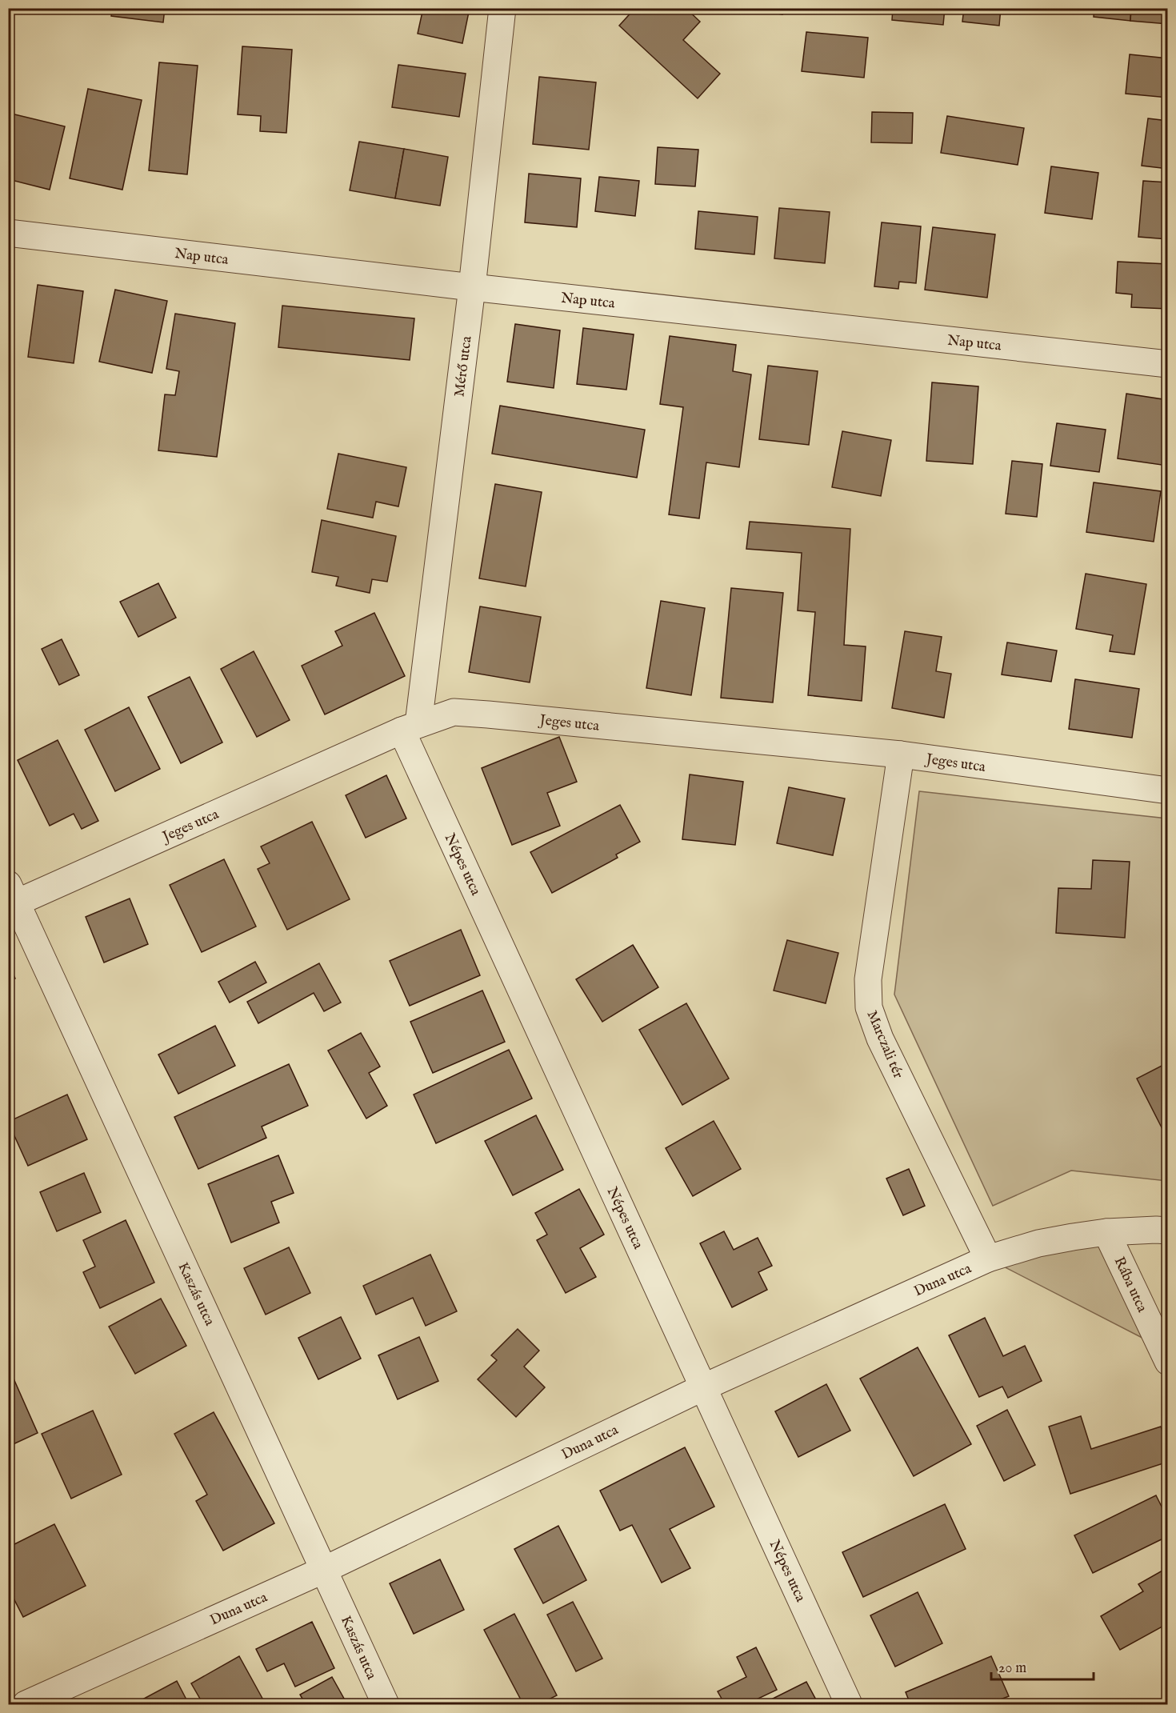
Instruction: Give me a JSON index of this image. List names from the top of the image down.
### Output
{
  "streets": {
    "street": [
      "Nap utca",
      "Mérő utca",
      "Jeges utca",
      "Népes utca",
      "Marczali tér",
      "Duna utca",
      "Rába utca",
      "Kaszás utca"
    ]
  },
  "crossings": [
    ["Nap utca", "Mérő utca"],
    ["Mérő utca", "Jeges utca"],
    ["Mérő utca", "Népes utca"],
    ["Jeges utca", "Népes utca"],
    ["Jeges utca", "Marczali tér"],
    ["Jeges utca", "Kaszás utca"],
    ["Népes utca", "Duna utca"],
    ["Marczali tér", "Duna utca"],
    ["Duna utca", "Rába utca"],
    ["Duna utca", "Kaszás utca"]
  ],
  "scale_bar": "20 m"
}
